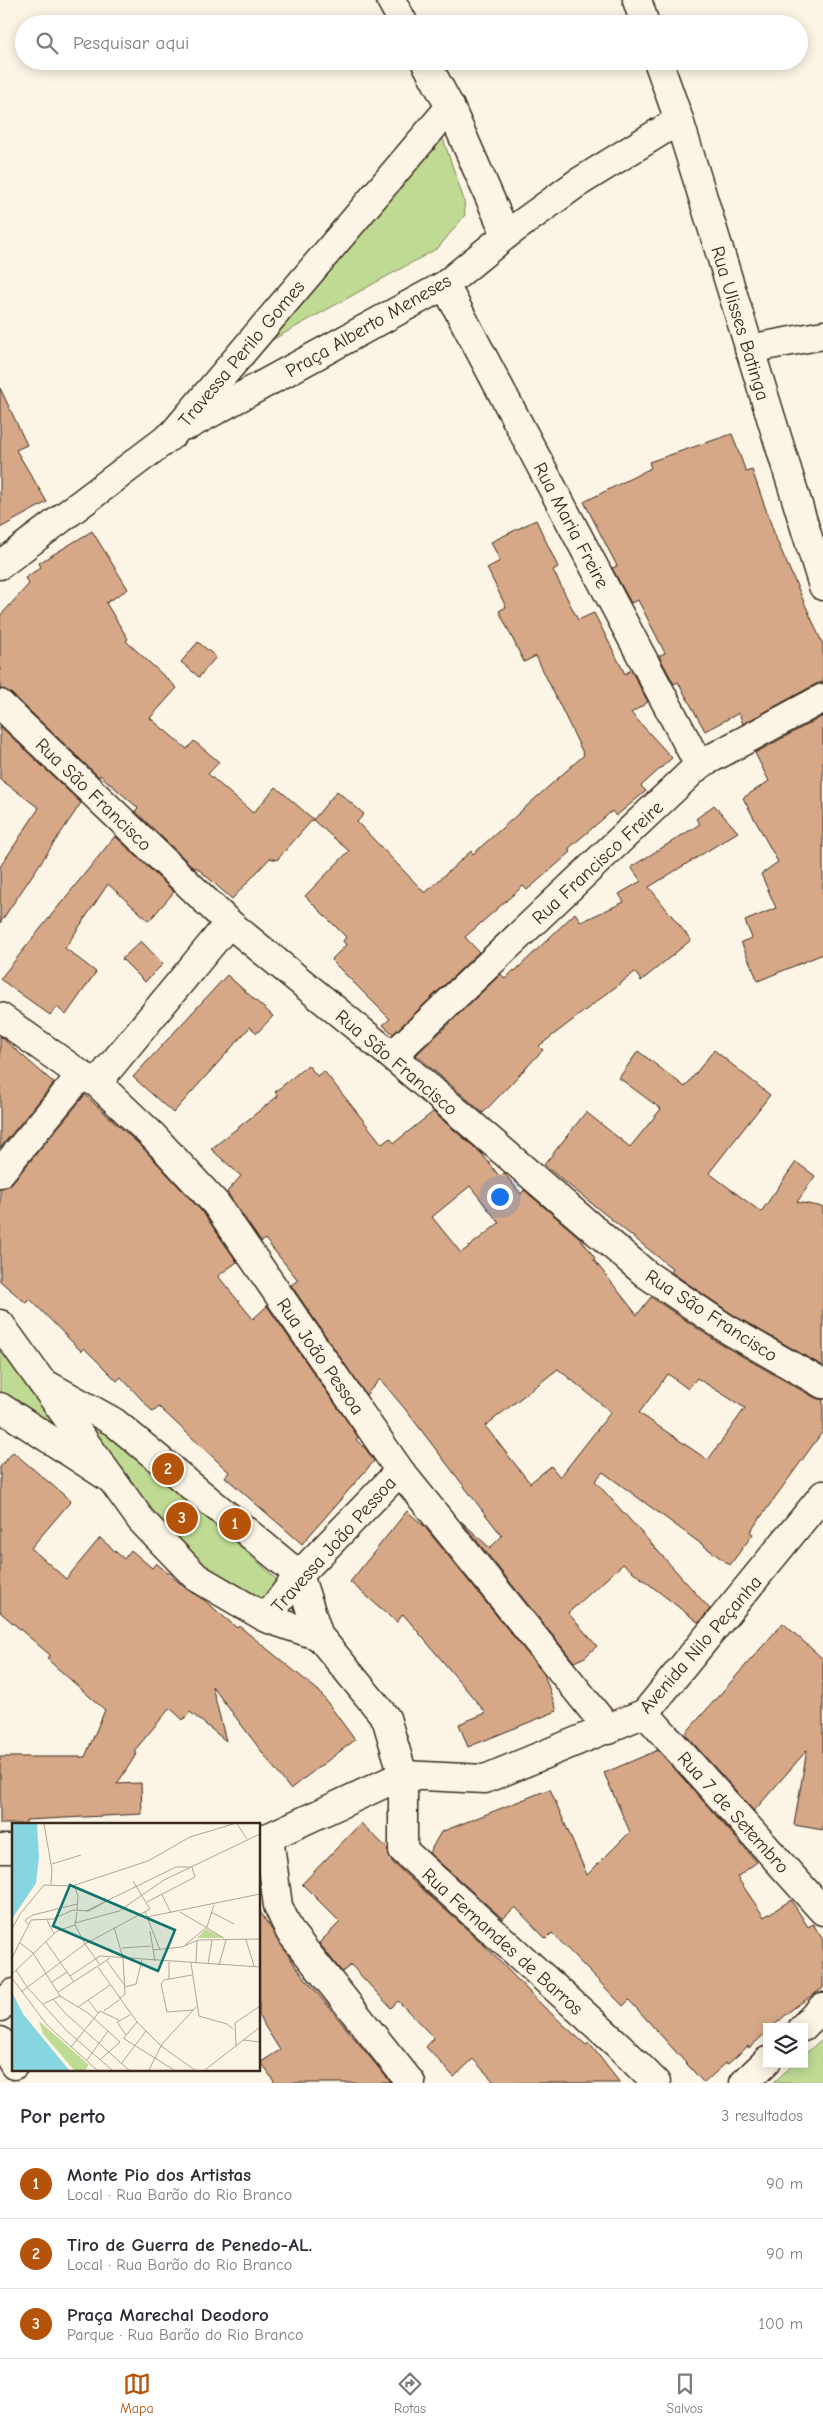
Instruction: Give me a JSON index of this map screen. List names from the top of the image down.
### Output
{
  "streets": {
    "street": [
      "Rua Ulisses Batinga",
      "Praça Alberto Meneses",
      "Travessa Perilo Gomes",
      "Rua Maria Freire",
      "Rua São Francisco",
      "Rua Francisco Freire",
      "Rua João Pessoa",
      "Travessa João Pessoa",
      "Avenida Nilo Peçanha",
      "Rua 7 de Setembro",
      "Rua Fernandes de Barros"
    ]
  },
  "crossings": [
    ["Rua Ulisses Batinga", "Praça Alberto Meneses"],
    ["Praça Alberto Meneses", "Travessa Perilo Gomes"],
    ["Praça Alberto Meneses", "Rua Maria Freire"],
    ["Rua Maria Freire", "Rua Francisco Freire"],
    ["Rua São Francisco", "Rua Francisco Freire"],
    ["Rua João Pessoa", "Travessa João Pessoa"],
    ["Rua João Pessoa", "Avenida Nilo Peçanha"],
    ["Avenida Nilo Peçanha", "Rua 7 de Setembro"],
    ["Avenida Nilo Peçanha", "Rua Fernandes de Barros"]
  ],
  "page": {
    "search": "Pesquisar aqui",
    "pins": ["2", "3", "1"],
    "heading": ["Por perto", "3 resultados"],
    "list": [
      {
        "mark": "1",
        "name": "Monte Pio dos Artistas",
        "note": "Local · Rua Barão do Rio Branco",
        "value": "90 m"
      },
      {
        "mark": "2",
        "name": "Tiro de Guerra de Penedo-AL.",
        "note": "Local · Rua Barão do Rio Branco",
        "value": "90 m"
      },
      {
        "mark": "3",
        "name": "Praça Marechal Deodoro",
        "note": "Parque · Rua Barão do Rio Branco",
        "value": "100 m"
      }
    ],
    "nav": ["Mapa", "Rotas", "Salvos"]
  }
}
